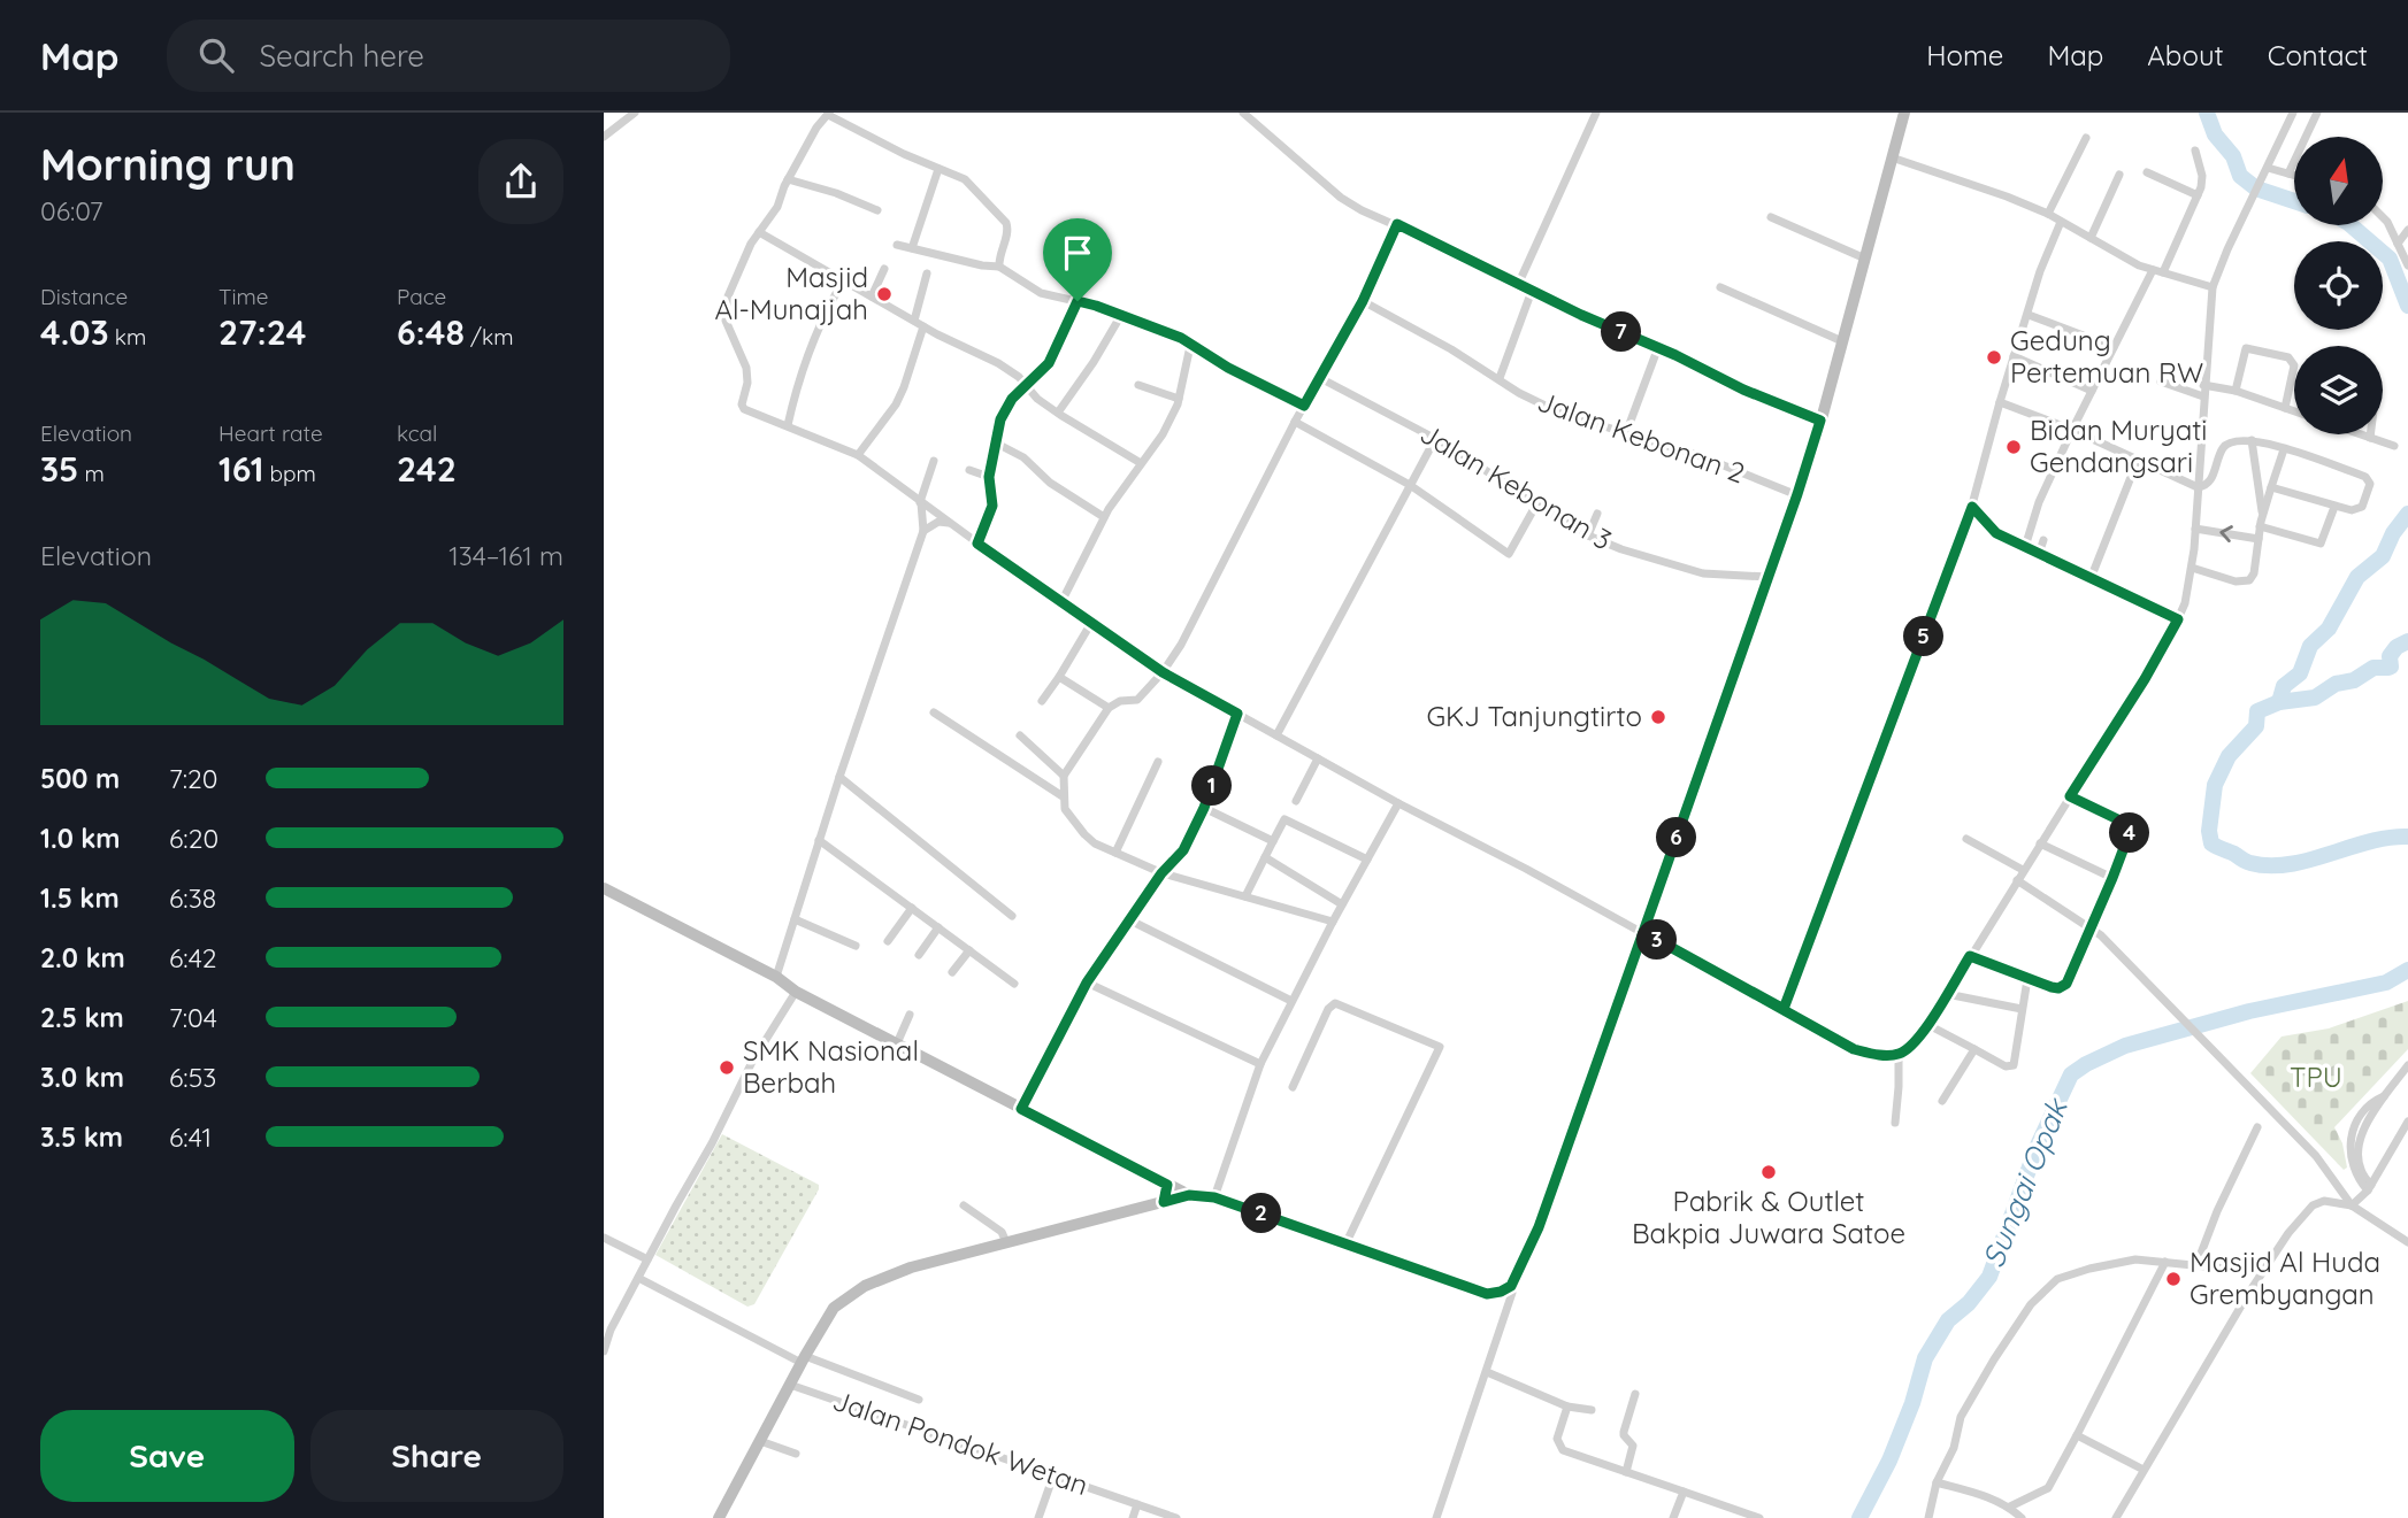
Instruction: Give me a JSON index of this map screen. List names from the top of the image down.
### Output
{
  "streets": {
    "street": ["Jalan Kebonan 2", "Jalan Kebonan 3", "Jalan Pondok Wetan"]
  },
  "water": ["Sungai Opak"],
  "parks": ["TPU"],
  "places": [
    "Masjid Al-Munajjah",
    "Gedung Pertemuan RW",
    "Bidan Muryati Gendangsari",
    "GKJ Tanjungtirto",
    "SMK Nasional Berbah",
    "Pabrik & Outlet Bakpia Juwara Satoe",
    "Masjid Al Huda Grembyangan"
  ],
  "north": "top",
  "page": {
    "header": "Map",
    "search": "Search here",
    "nav": [
      "Home",
      "Map",
      "About",
      "Contact"
    ],
    "heading": ["Morning run", "06:07"],
    "stats": [
      ["Distance", "4.03 km"],
      ["Time", "27:24"],
      ["Pace", "6:48 /km"],
      ["Elevation", "35 m"],
      ["Heart rate", "161 bpm"],
      ["kcal", "242"]
    ],
    "pins": [
      "7",
      "5",
      "1",
      "4",
      "6",
      "3",
      "2"
    ],
    "chart": ["Elevation", "134–161 m"],
    "list": [
      {
        "name": "500 m",
        "note": "7:20"
      },
      {
        "name": "1.0 km",
        "note": "6:20"
      },
      {
        "name": "1.5 km",
        "note": "6:38"
      },
      {
        "name": "2.0 km",
        "note": "6:42"
      },
      {
        "name": "2.5 km",
        "note": "7:04"
      },
      {
        "name": "3.0 km",
        "note": "6:53"
      },
      {
        "name": "3.5 km",
        "note": "6:41"
      }
    ],
    "buttons": ["Save", "Share"]
  }
}
